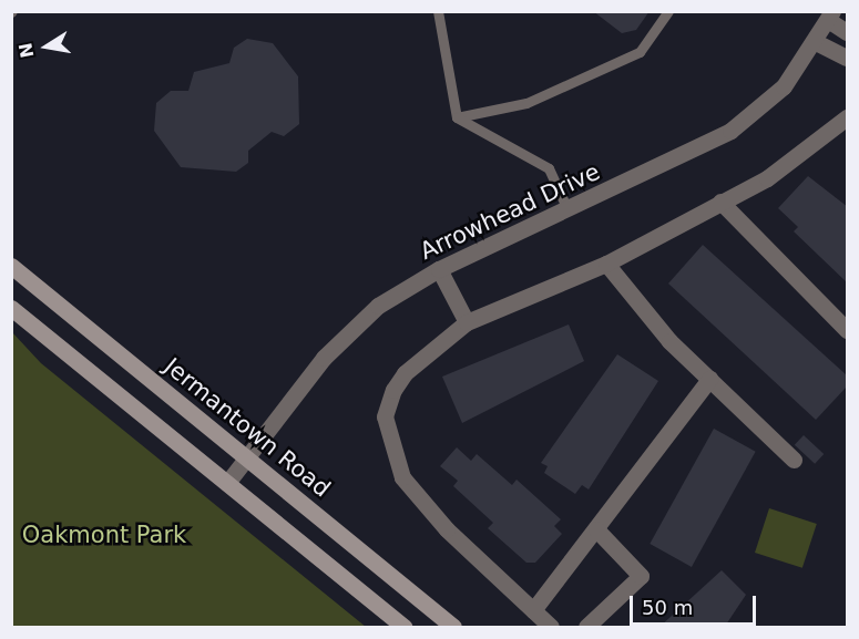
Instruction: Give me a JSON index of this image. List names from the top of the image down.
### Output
{
  "streets": {
    "main road": ["Jermantown Road"],
    "street": ["Arrowhead Drive"]
  },
  "crossings": [
    ["Arrowhead Drive", "Jermantown Road"]
  ],
  "parks": ["Oakmont Park"],
  "scale_bar": "50 m",
  "north": "left"
}
